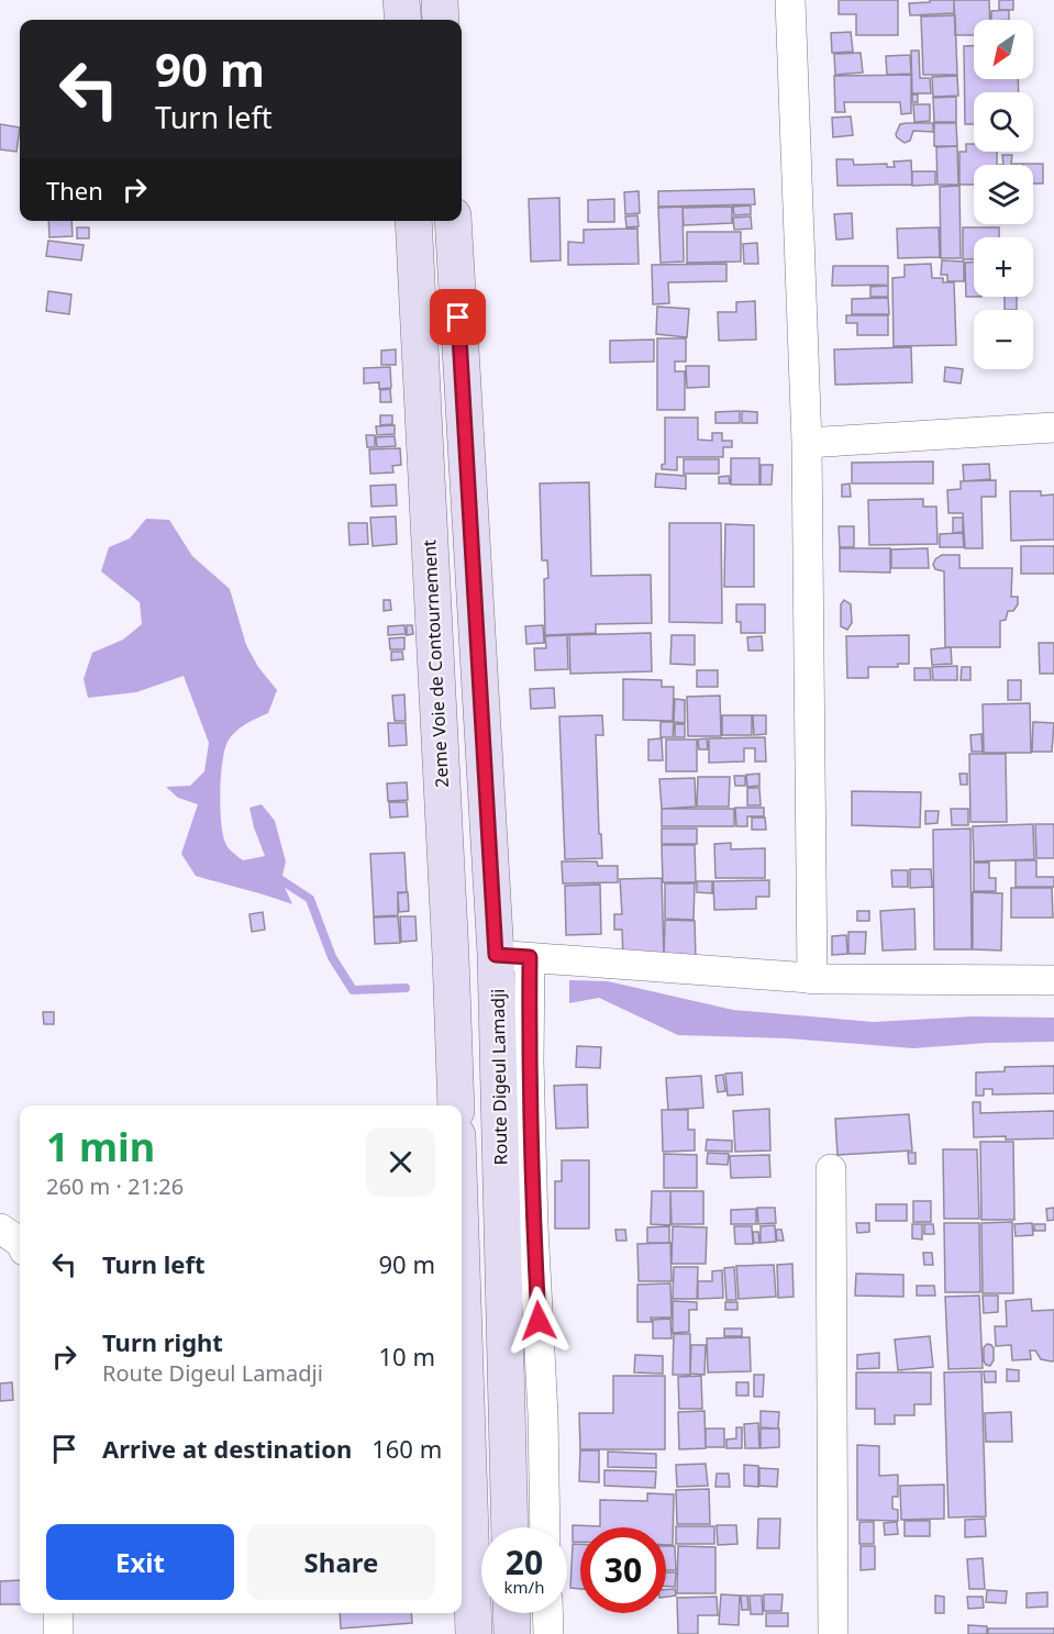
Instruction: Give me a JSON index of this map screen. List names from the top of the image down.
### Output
{
  "streets": {
    "main road": ["2eme Voie de Contournement", "Route Digeul Lamadji"]
  },
  "north": "bottom left",
  "page": {
    "map_buttons": ["+", "−"],
    "turn": ["90 m", "Turn left"],
    "then": "Then",
    "heading": ["1 min", "260 m · 21:26"],
    "list": [
      {
        "name": "Turn left",
        "value": "90 m"
      },
      {
        "name": "Turn right",
        "note": "Route Digeul Lamadji",
        "value": "10 m"
      },
      {
        "name": "Arrive at destination",
        "value": "160 m"
      }
    ],
    "buttons": ["Exit", "Share"],
    "speed": "20 km/h",
    "limit": "30"
  }
}
